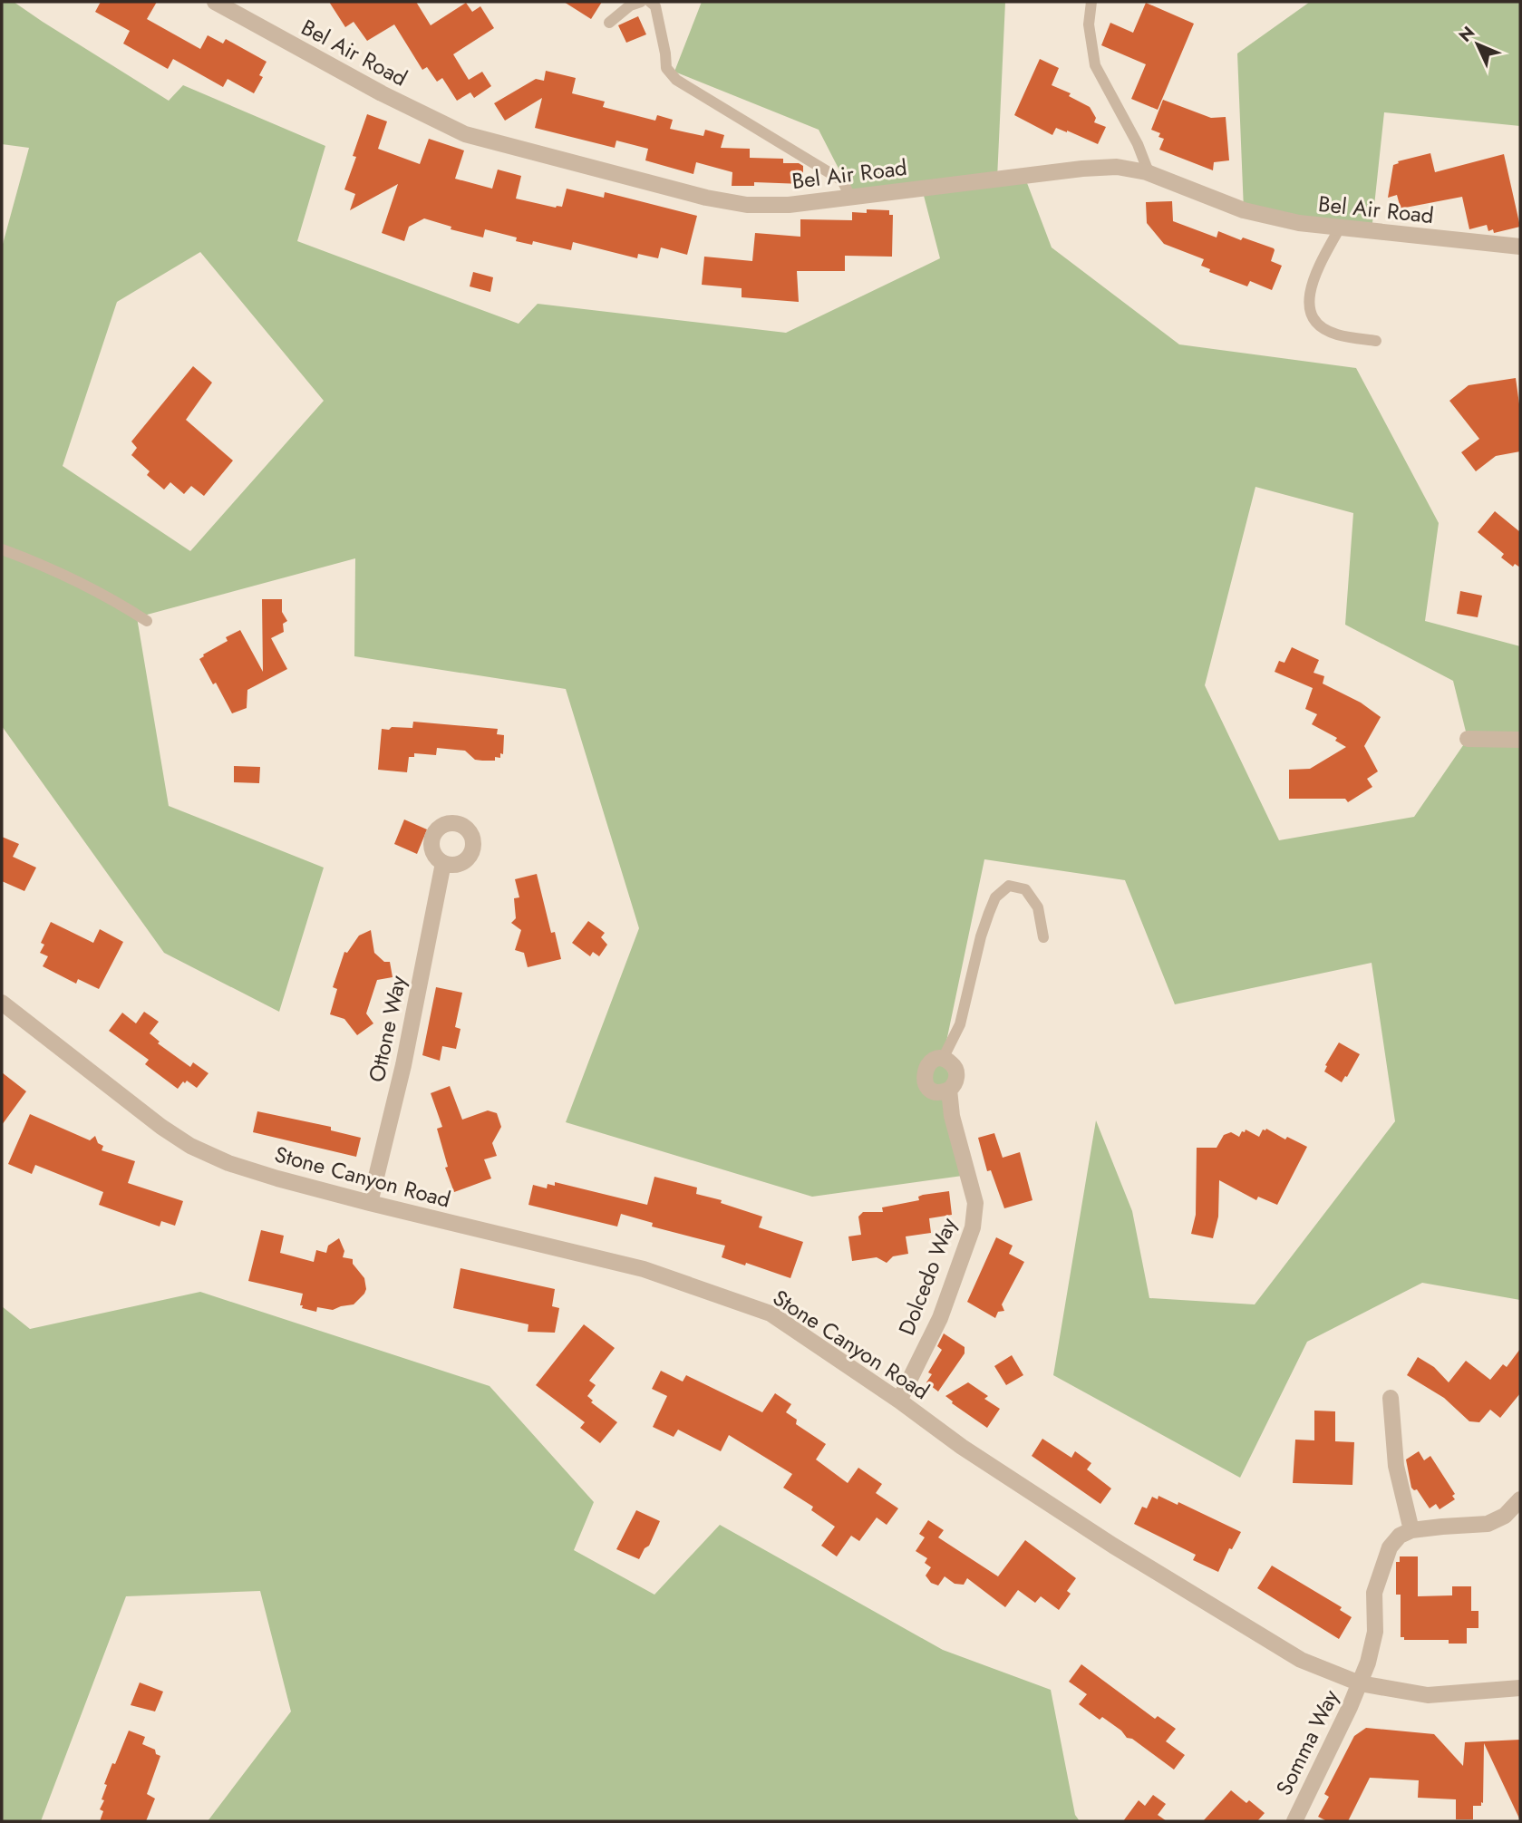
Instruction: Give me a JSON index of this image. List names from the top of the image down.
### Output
{
  "streets": {
    "street": [
      "Bel Air Road",
      "Ottone Way",
      "Stone Canyon Road",
      "Dolcedo Way",
      "Somma Way"
    ]
  },
  "crossings": [
    ["Ottone Way", "Stone Canyon Road"],
    ["Stone Canyon Road", "Dolcedo Way"],
    ["Stone Canyon Road", "Somma Way"]
  ],
  "north": "top left"
}
